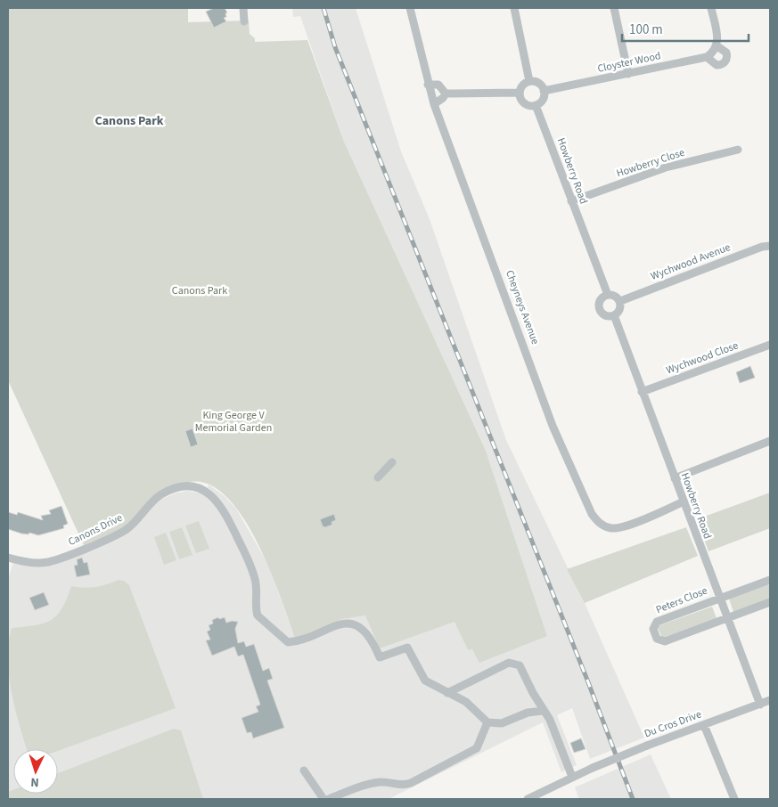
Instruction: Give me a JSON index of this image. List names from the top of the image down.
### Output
{
  "streets": {
    "street": [
      "Cloyster Wood",
      "Howberry Close",
      "Howberry Road",
      "Wychwood Avenue",
      "Cheyneys Avenue",
      "Wychwood Close",
      "Canons Drive",
      "Peters Close",
      "Du Cros Drive"
    ]
  },
  "crossings": [
    ["Cloyster Wood", "Howberry Road"],
    ["Howberry Close", "Howberry Road"],
    ["Howberry Road", "Wychwood Avenue"],
    ["Howberry Road", "Cheyneys Avenue"],
    ["Howberry Road", "Wychwood Close"],
    ["Howberry Road", "Peters Close"],
    ["Howberry Road", "Du Cros Drive"]
  ],
  "districts": ["Canons Park"],
  "parks": ["Canons Park", "King George V Memorial Garden"],
  "scale_bar": "100 m",
  "north": "bottom"
}
